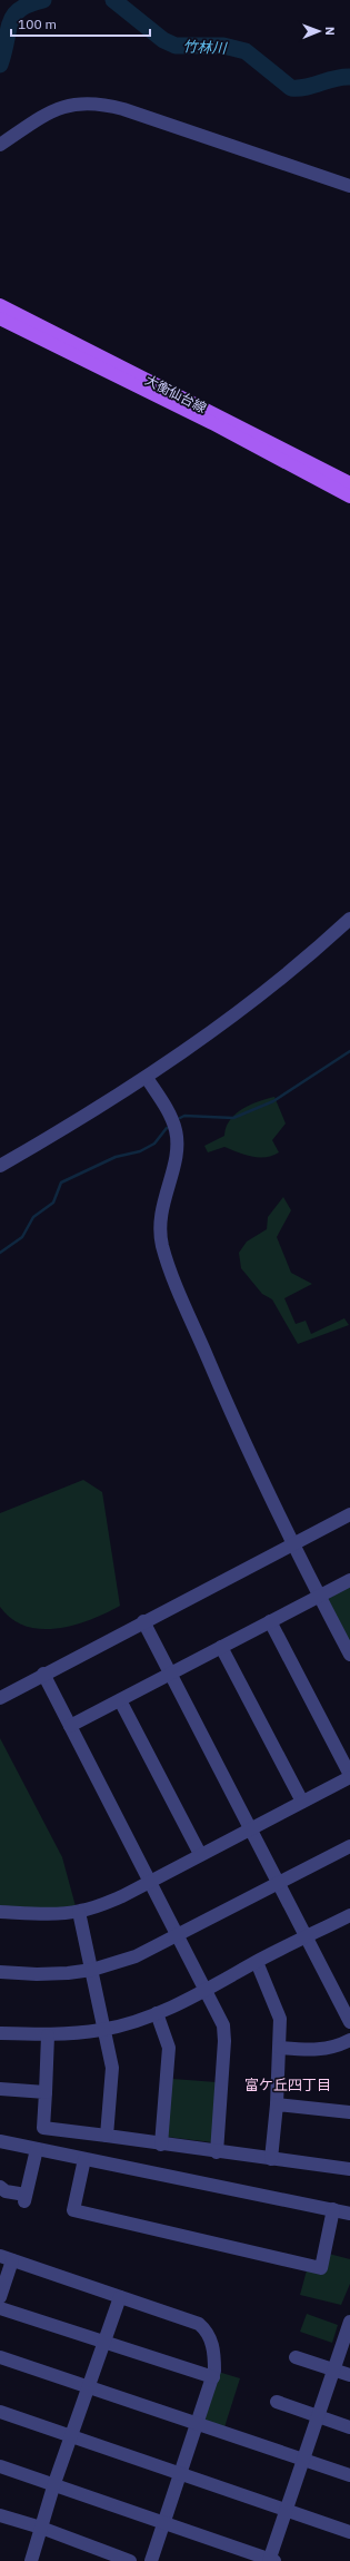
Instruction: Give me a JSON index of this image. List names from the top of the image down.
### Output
{
  "streets": {
    "main road": ["大衡仙台線"]
  },
  "districts": ["富ケ丘四丁目"],
  "water": ["竹林川"],
  "scale_bar": "100 m",
  "north": "right"
}
